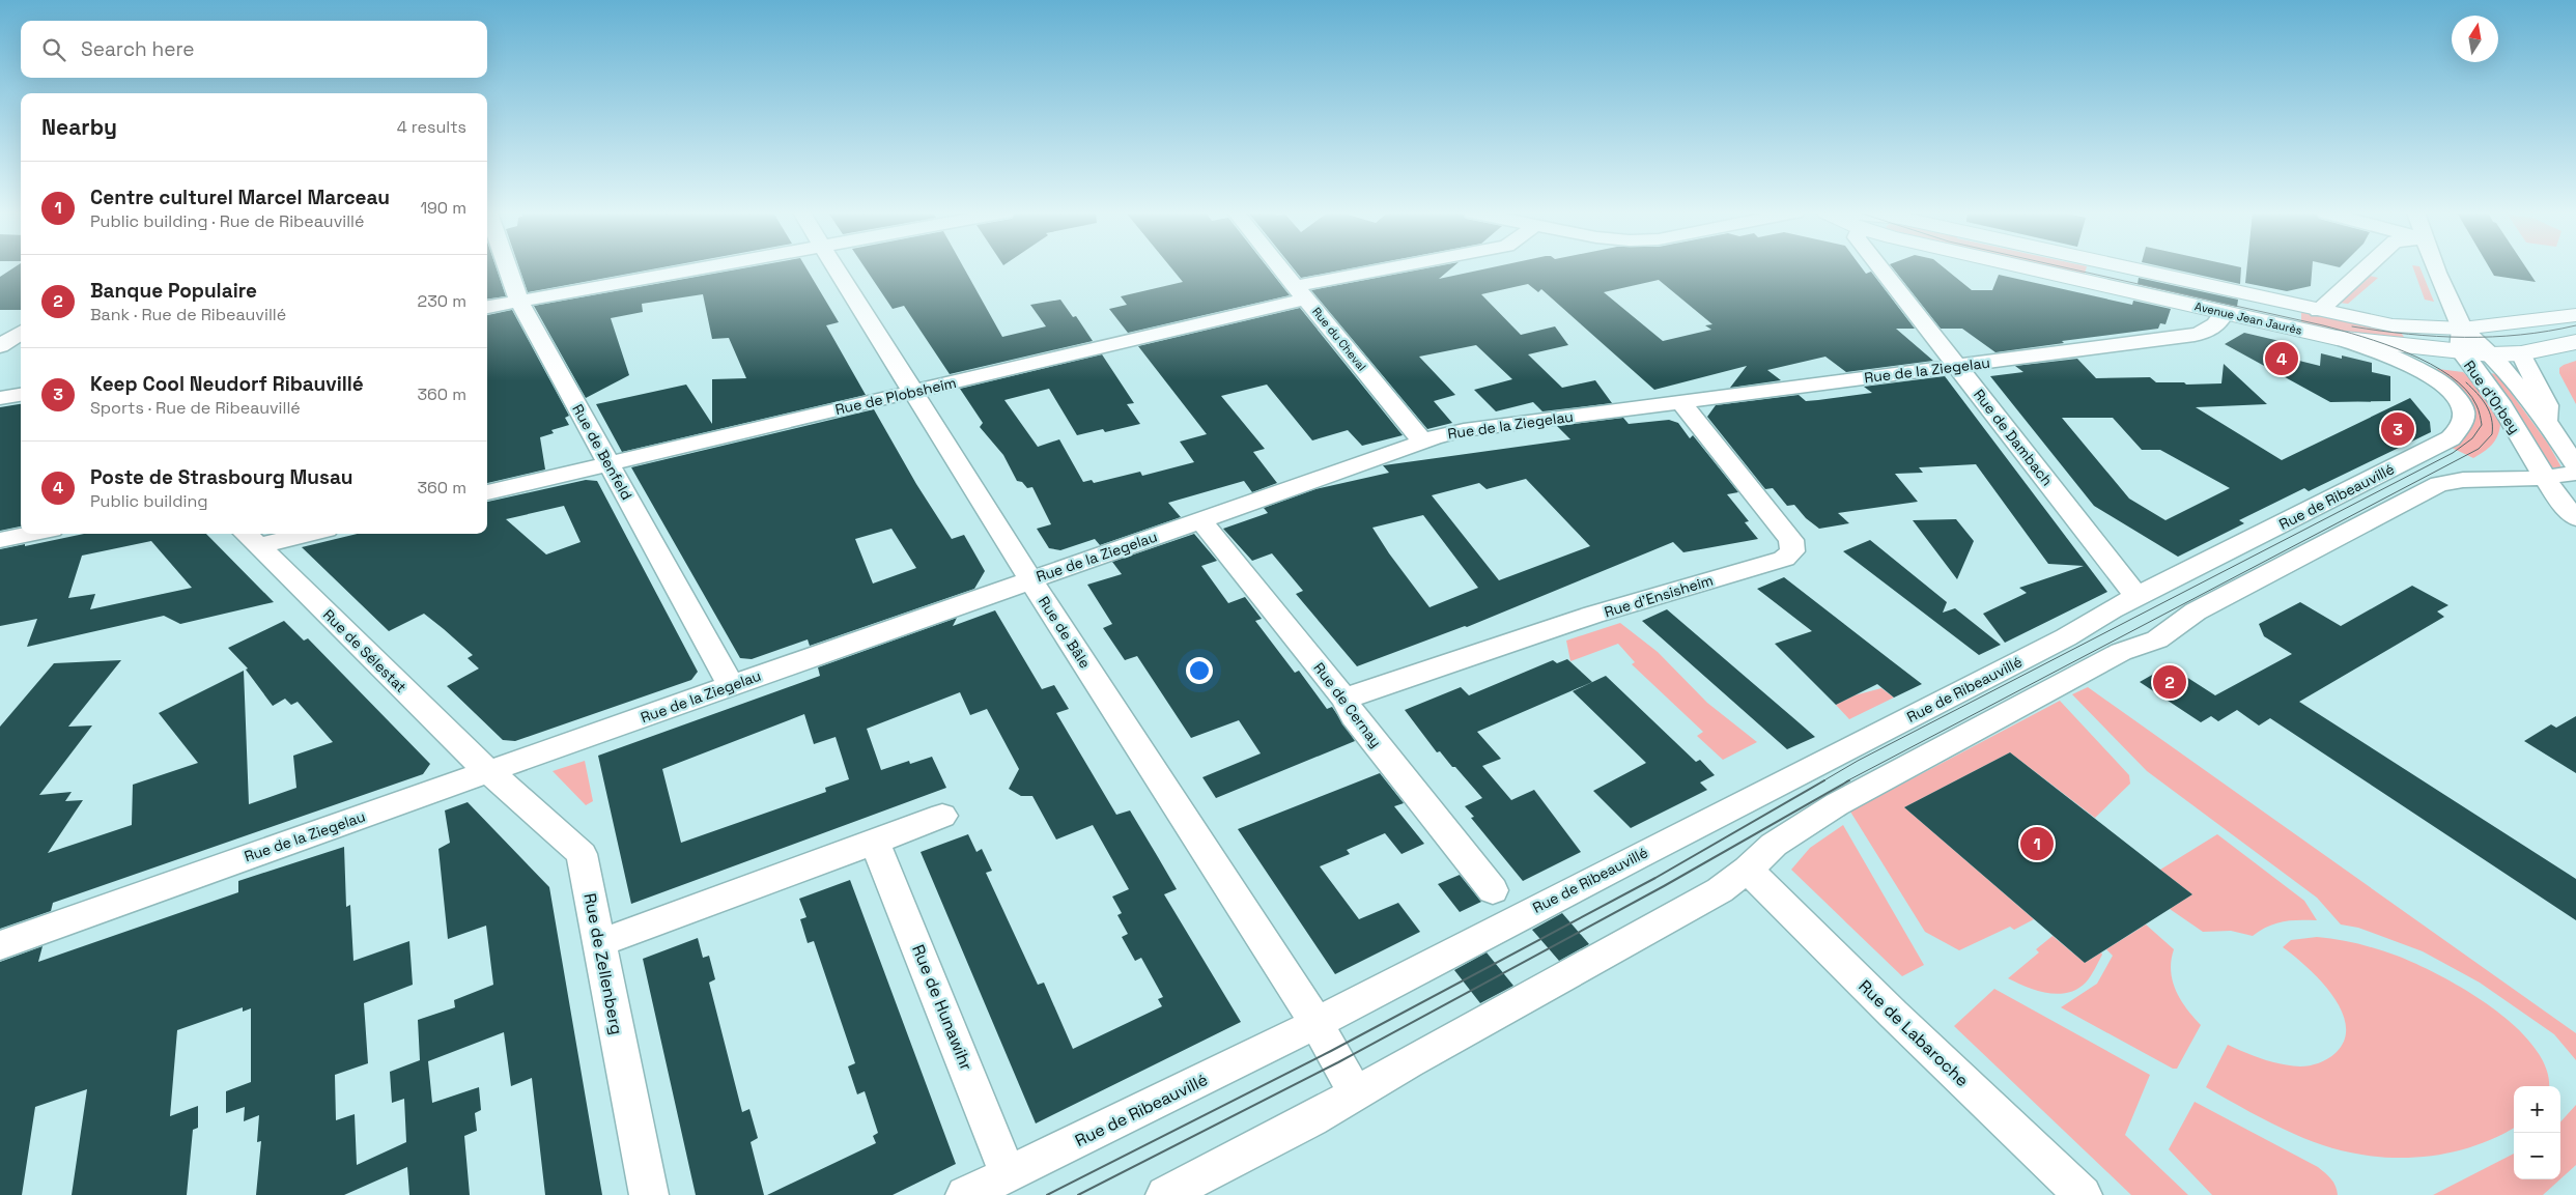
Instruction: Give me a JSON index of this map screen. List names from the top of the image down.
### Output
{
  "streets": {
    "main road": ["Avenue Jean Jaurès"],
    "street": [
      "Rue du Cheval",
      "Rue de la Ziegelau",
      "Rue de Plobsheim",
      "Rue d'Orbey",
      "Rue de Dambach",
      "Rue de Benfeld",
      "Rue de Ribeauvillé",
      "Rue d'Ensisheim",
      "Rue de Bâle",
      "Rue de Sélestat",
      "Rue de Cernay",
      "Rue de Zellenberg",
      "Rue de Hunawihr",
      "Rue de Labaroche"
    ]
  },
  "crossings": [
    ["Avenue Jean Jaurès", "Rue de la Ziegelau"],
    ["Avenue Jean Jaurès", "Rue d'Orbey"],
    ["Avenue Jean Jaurès", "Rue de Ribeauvillé"],
    ["Rue du Cheval", "Rue de la Ziegelau"],
    ["Rue du Cheval", "Rue de Plobsheim"],
    ["Rue de la Ziegelau", "Rue de Dambach"],
    ["Rue de la Ziegelau", "Rue de Benfeld"],
    ["Rue de la Ziegelau", "Rue d'Ensisheim"],
    ["Rue de la Ziegelau", "Rue de Bâle"],
    ["Rue de la Ziegelau", "Rue de Sélestat"],
    ["Rue de la Ziegelau", "Rue de Cernay"],
    ["Rue de la Ziegelau", "Rue de Zellenberg"],
    ["Rue de Plobsheim", "Rue de Benfeld"],
    ["Rue de Plobsheim", "Rue de Bâle"],
    ["Rue de Dambach", "Rue de Ribeauvillé"],
    ["Rue de Ribeauvillé", "Rue de Bâle"],
    ["Rue de Ribeauvillé", "Rue de Hunawihr"],
    ["Rue d'Ensisheim", "Rue de Cernay"],
    ["Rue de Sélestat", "Rue de Zellenberg"]
  ],
  "north": "top",
  "page": {
    "search": "Search here",
    "heading": ["Nearby", "4 results"],
    "list": [
      {
        "mark": "1",
        "name": "Centre culturel Marcel Marceau",
        "note": "Public building · Rue de Ribeauvillé",
        "value": "190 m"
      },
      {
        "mark": "2",
        "name": "Banque Populaire",
        "note": "Bank · Rue de Ribeauvillé",
        "value": "230 m"
      },
      {
        "mark": "3",
        "name": "Keep Cool Neudorf Ribauvillé",
        "note": "Sports · Rue de Ribeauvillé",
        "value": "360 m"
      },
      {
        "mark": "4",
        "name": "Poste de Strasbourg Musau",
        "note": "Public building",
        "value": "360 m"
      }
    ],
    "pins": [
      "4",
      "3",
      "2",
      "1"
    ],
    "map_buttons": ["+", "−"]
  }
}
